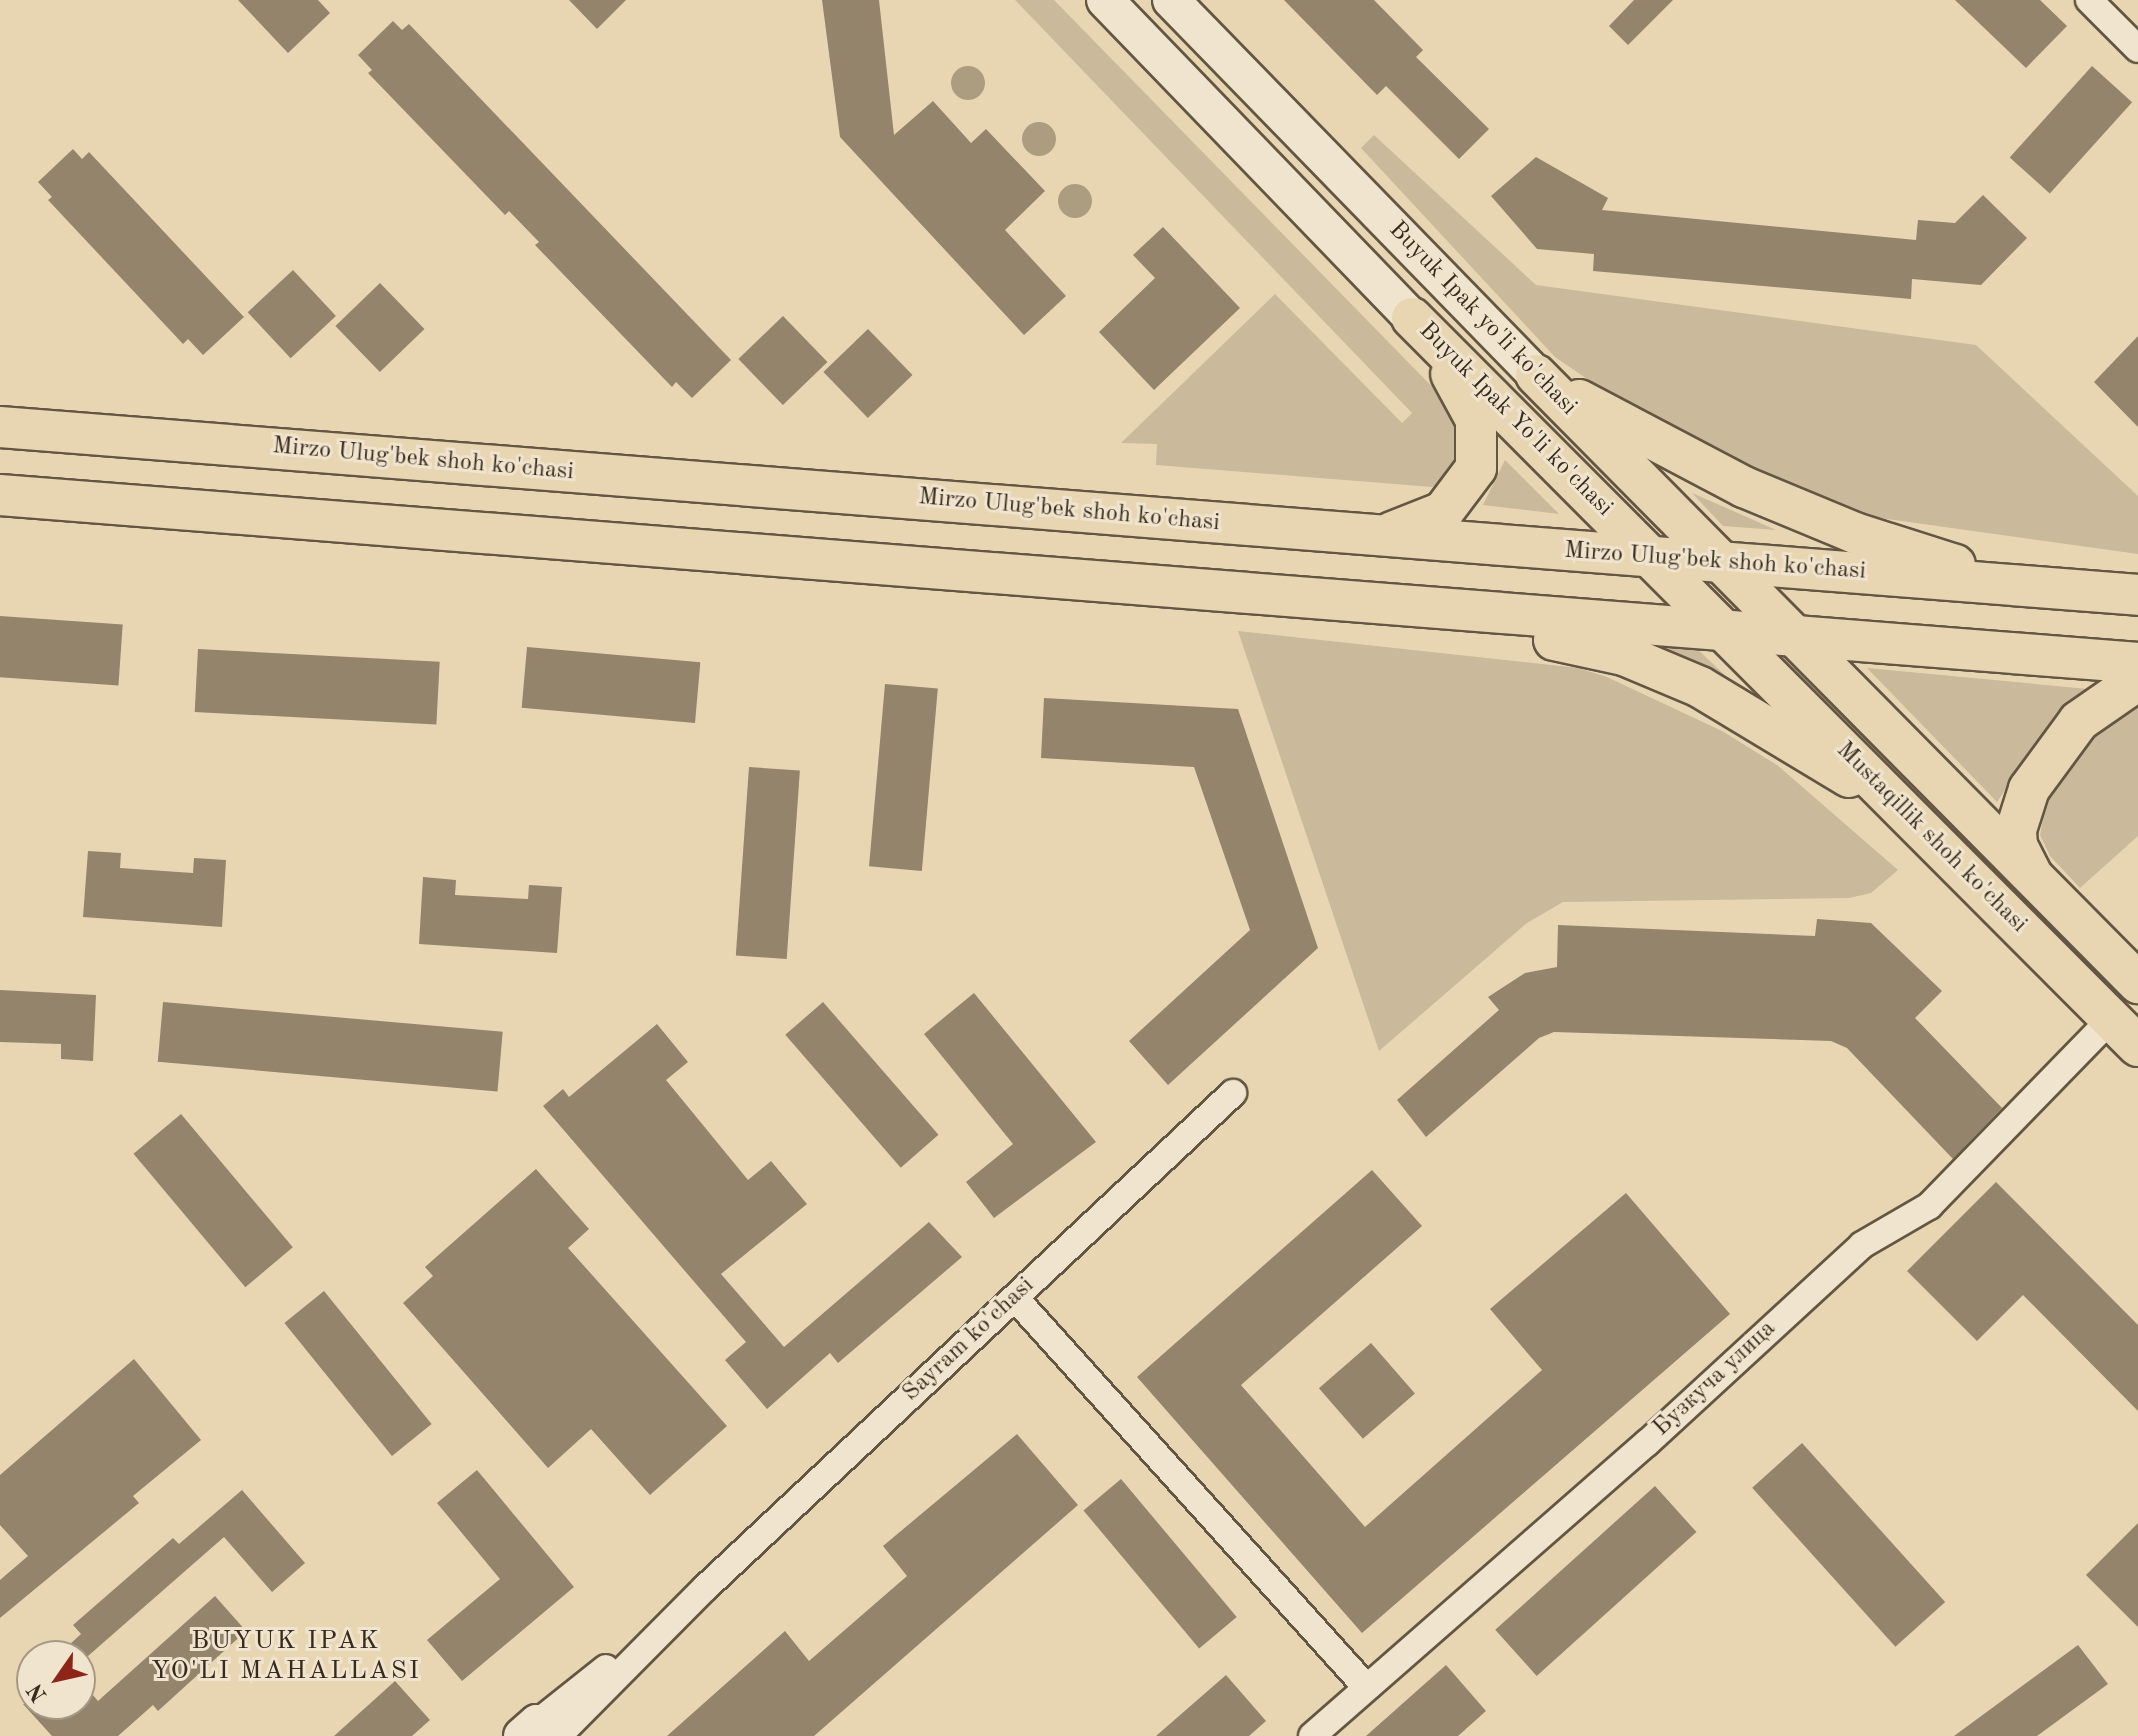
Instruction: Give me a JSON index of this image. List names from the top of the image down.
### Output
{
  "streets": {
    "main road": [
      "Buyuk Ipak yo'li ko'chasi",
      "Buyuk Ipak Yo'li ko'chasi",
      "Mirzo Ulug'bek shoh ko'chasi",
      "Mustaqillik shoh ko'chasi"
    ],
    "street": ["Sayram ko'chasi", "Бузкуча улица"]
  },
  "crossings": [
    ["Buyuk Ipak yo'li ko'chasi", "Buyuk Ipak Yo'li ko'chasi"],
    ["Buyuk Ipak yo'li ko'chasi", "Mirzo Ulug'bek shoh ko'chasi"],
    ["Buyuk Ipak yo'li ko'chasi", "Mustaqillik shoh ko'chasi"],
    ["Buyuk Ipak Yo'li ko'chasi", "Mirzo Ulug'bek shoh ko'chasi"],
    ["Mustaqillik shoh ko'chasi", "Бузкуча улица"]
  ],
  "districts": ["BUYUK IPAK YO'LI MAHALLASI"],
  "north": "bottom left"
}
